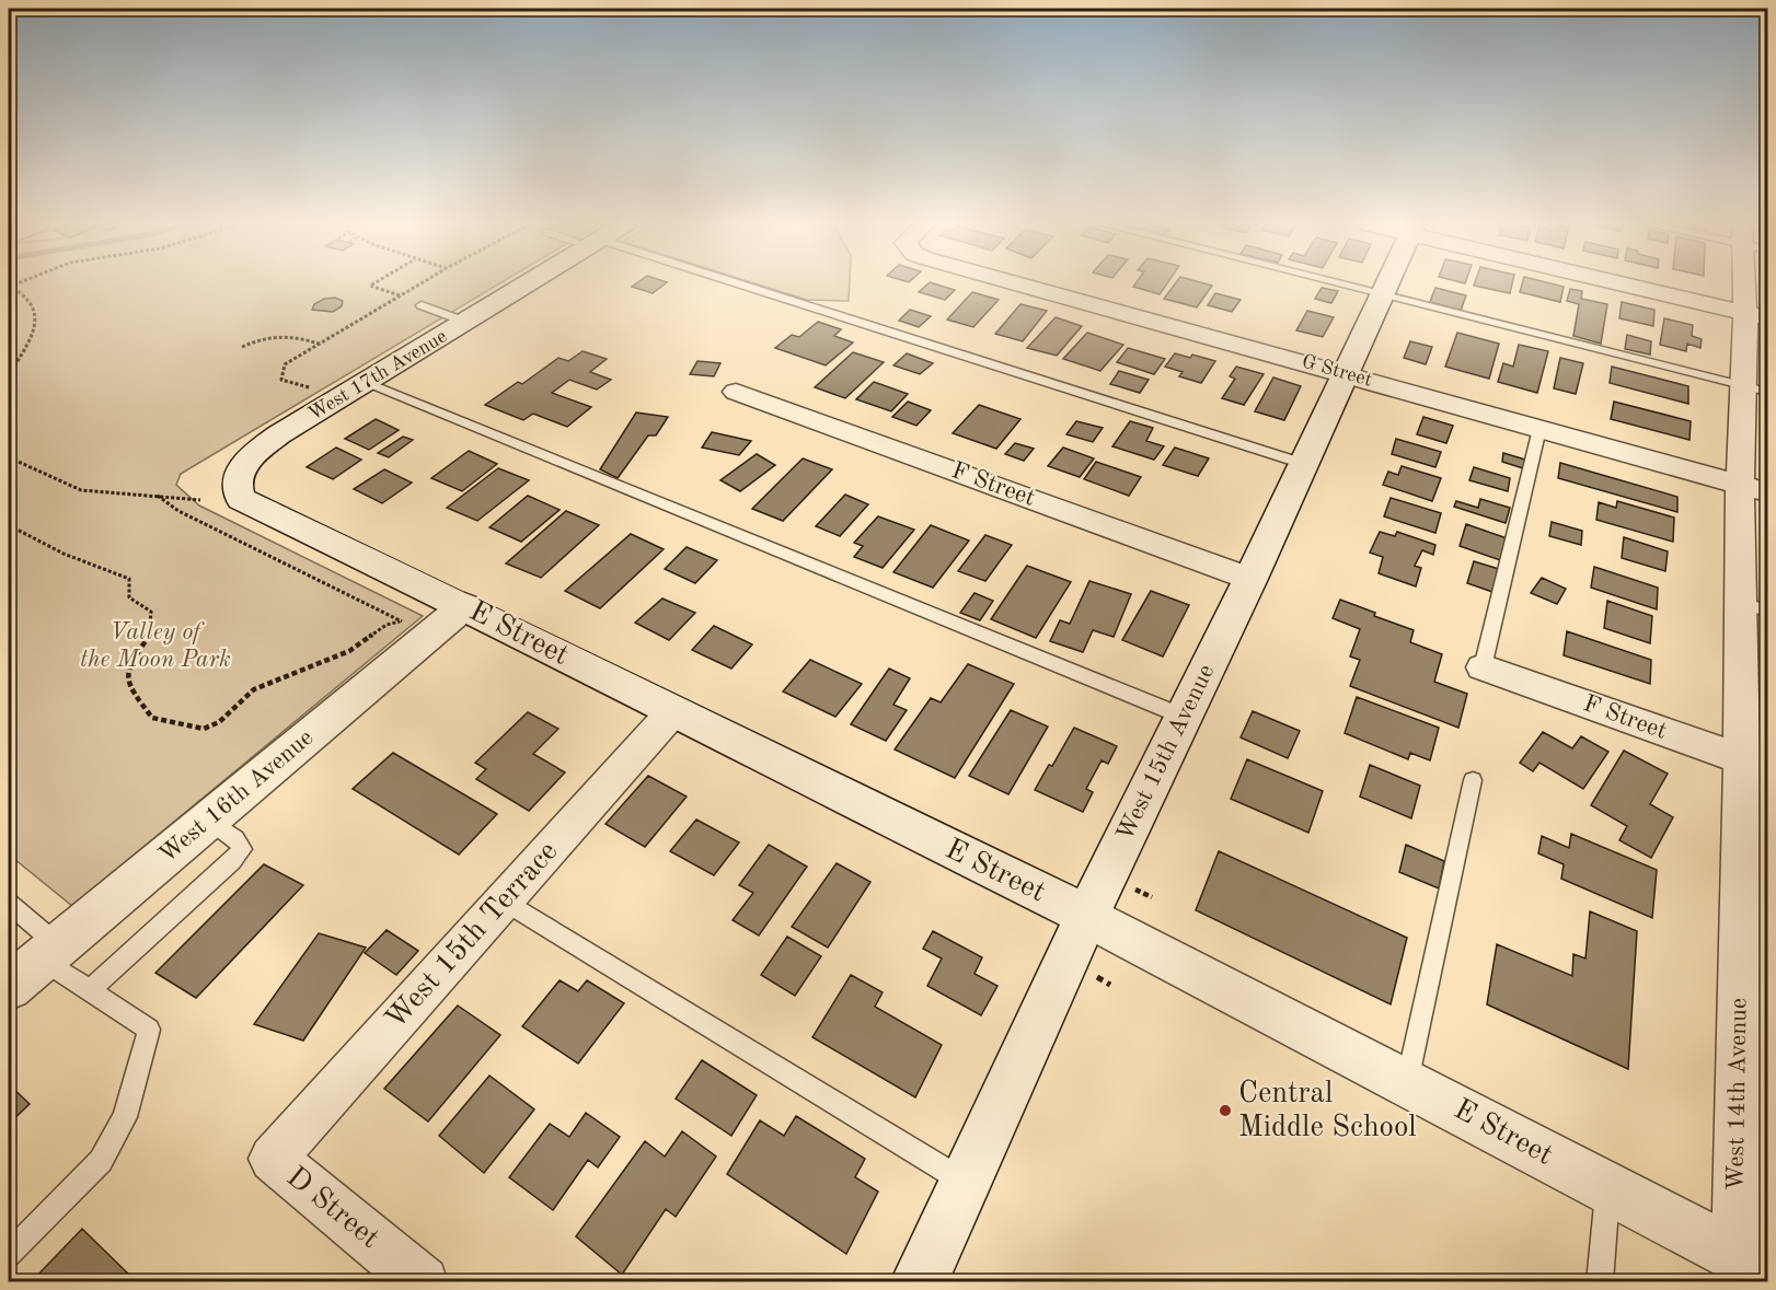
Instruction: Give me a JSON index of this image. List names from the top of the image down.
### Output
{
  "streets": {
    "main road": [
      "West 17th Avenue",
      "E Street",
      "West 15th Avenue",
      "West 16th Avenue"
    ],
    "street": [
      "G Street",
      "F Street",
      "West 15th Terrace",
      "West 14th Avenue",
      "D Street"
    ]
  },
  "crossings": [
    ["G Street", "West 15th Avenue"],
    ["G Street", "West 14th Avenue"],
    ["West 17th Avenue", "E Street"],
    ["F Street", "West 15th Avenue"],
    ["F Street", "West 14th Avenue"],
    ["E Street", "West 15th Avenue"],
    ["E Street", "West 16th Avenue"],
    ["E Street", "West 15th Terrace"],
    ["E Street", "West 14th Avenue"],
    ["West 15th Terrace", "D Street"]
  ],
  "parks": ["Valley of the Moon Park"],
  "places": ["Central Middle School"]
}
